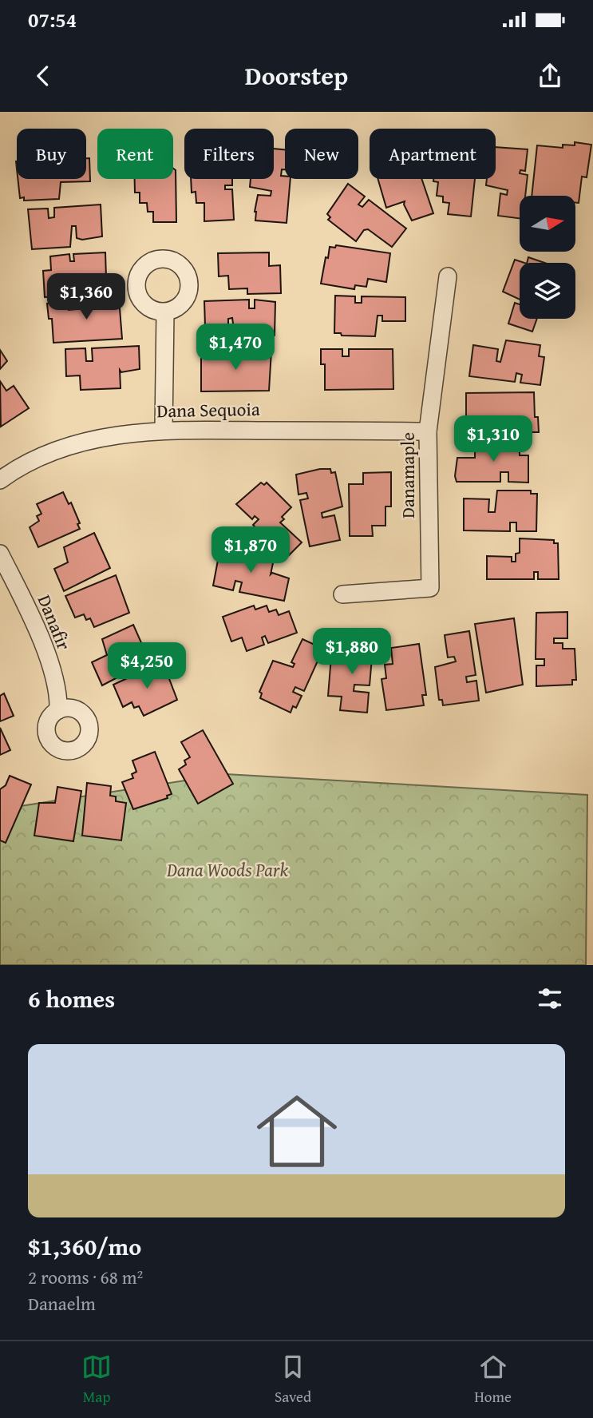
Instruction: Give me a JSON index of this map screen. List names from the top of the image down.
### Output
{
  "streets": {
    "street": ["Dana Sequoia", "Danamaple", "Danafir"]
  },
  "crossings": [
    ["Dana Sequoia", "Danamaple"]
  ],
  "parks": ["Dana Woods Park"],
  "north": "right",
  "page": {
    "status": "07:54",
    "header": "Doorstep",
    "chip": [
      "Buy",
      "Rent",
      "Filters",
      "New",
      "Apartment"
    ],
    "price": [
      "$1,360",
      "$1,470",
      "$1,310",
      "$1,870",
      "$1,880",
      "$4,250"
    ],
    "heading": "6 homes",
    "list": [
      {
        "name": "$1,360/mo",
        "note": "2 rooms · 68 m² · Danaelm"
      }
    ],
    "tabs": ["Map", "Saved", "Home"]
  }
}
